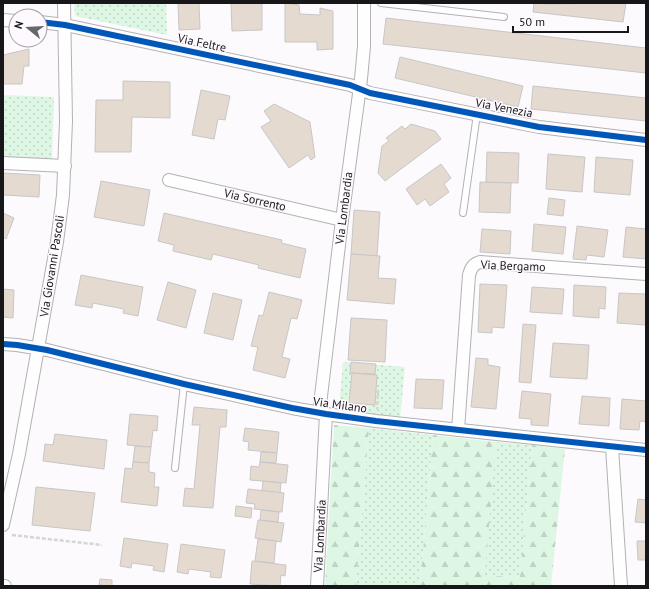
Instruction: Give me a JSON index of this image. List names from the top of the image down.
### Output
{
  "streets": {
    "street": [
      "Via Feltre",
      "Via Venezia",
      "Via Sorrento",
      "Via Lombardia",
      "Via Giovanni Pascoli",
      "Via Bergamo",
      "Via Milano"
    ]
  },
  "crossings": [
    ["Via Feltre", "Via Venezia"],
    ["Via Feltre", "Via Lombardia"],
    ["Via Feltre", "Via Giovanni Pascoli"],
    ["Via Venezia", "Via Lombardia"],
    ["Via Sorrento", "Via Lombardia"],
    ["Via Lombardia", "Via Milano"],
    ["Via Giovanni Pascoli", "Via Milano"],
    ["Via Bergamo", "Via Milano"]
  ],
  "scale_bar": "50 m",
  "north": "left"
}
